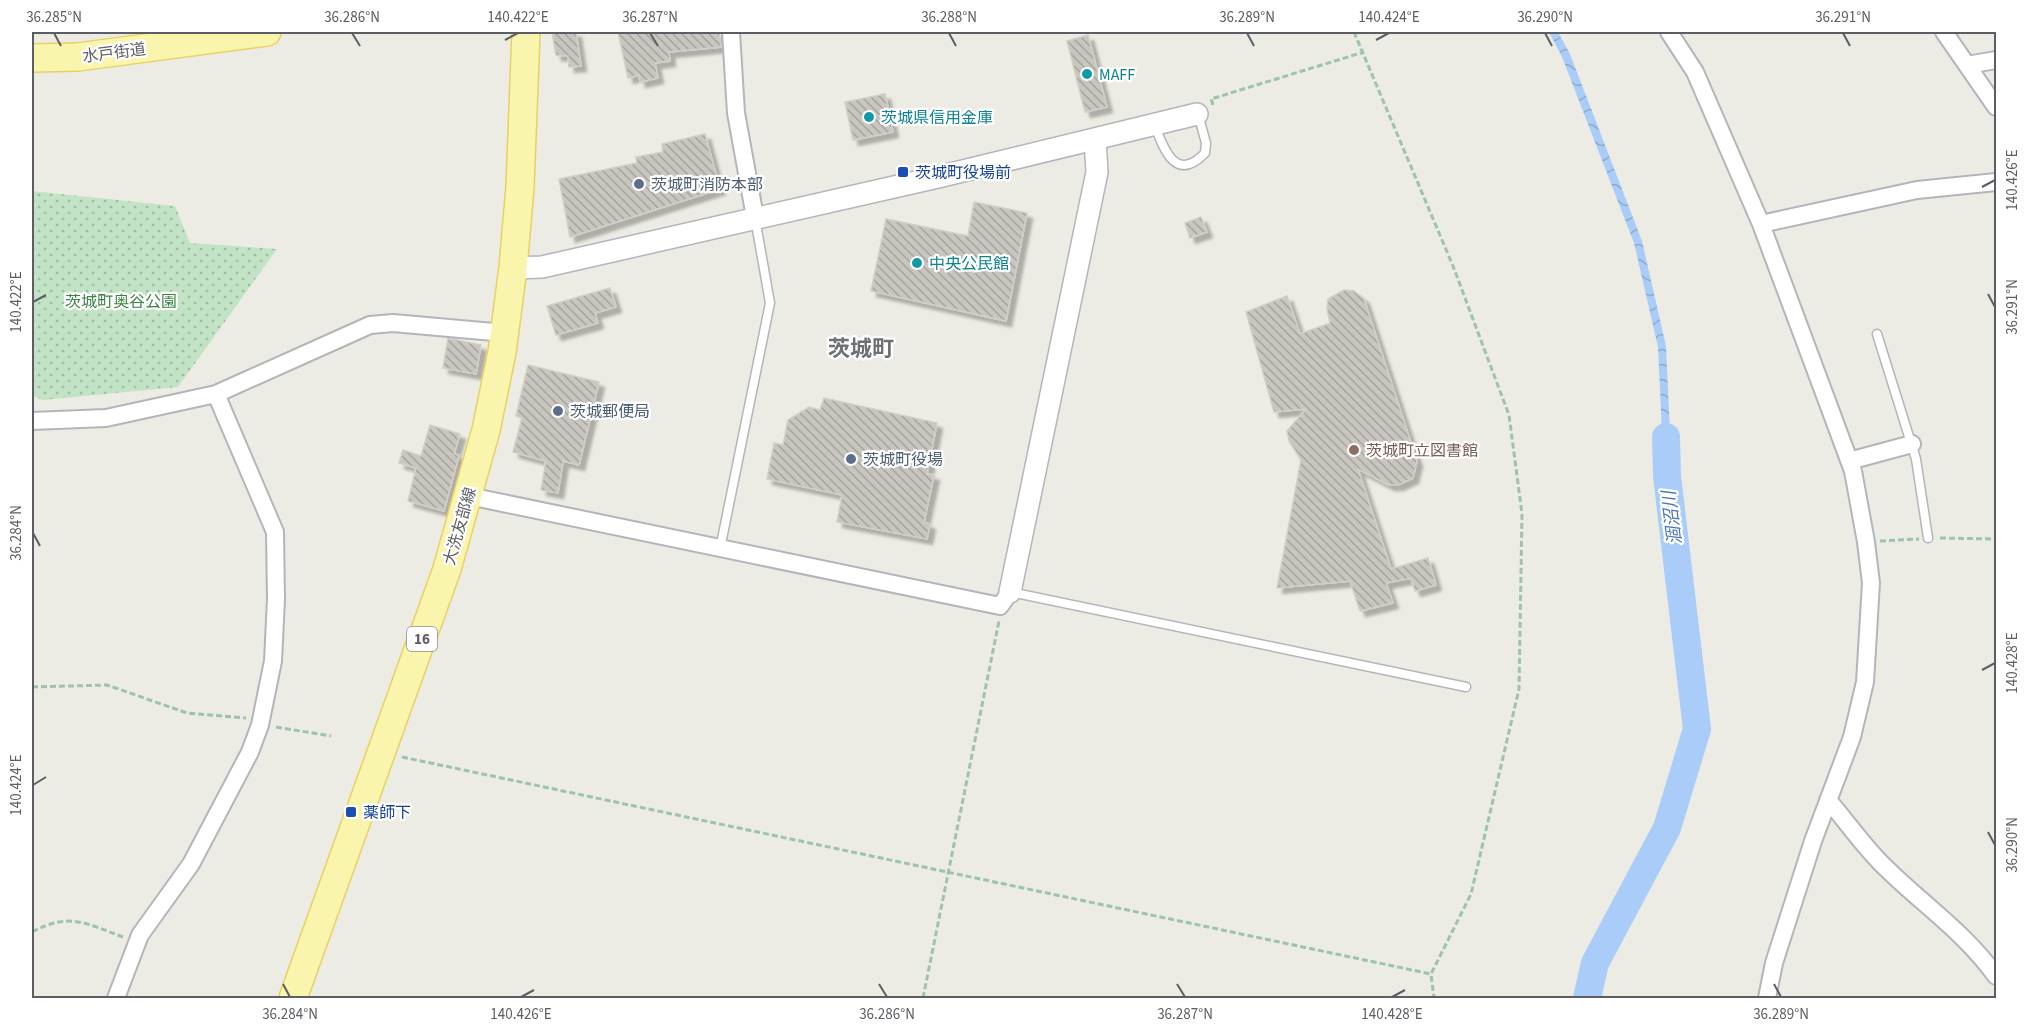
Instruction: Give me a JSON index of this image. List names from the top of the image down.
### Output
{
  "streets": {
    "main road": ["水戸街道", "大洗友部線", "16"]
  },
  "districts": ["茨城町"],
  "water": ["涸沼川"],
  "parks": ["茨城町奥谷公園"],
  "places": {
    "other": [
      "MAFF",
      "茨城県信用金庫",
      "茨城町消防本部",
      "中央公民館",
      "茨城郵便局",
      "茨城町立図書館",
      "茨城町役場"
    ],
    "transit": ["茨城町役場前", "薬師下"]
  },
  "coordinates": [
    "36.285°N",
    "36.286°N",
    "140.422°E",
    "36.287°N",
    "36.288°N",
    "36.289°N",
    "140.424°E",
    "36.290°N",
    "36.291°N",
    "140.426°E",
    "36.284°N",
    "140.428°E"
  ]
}
